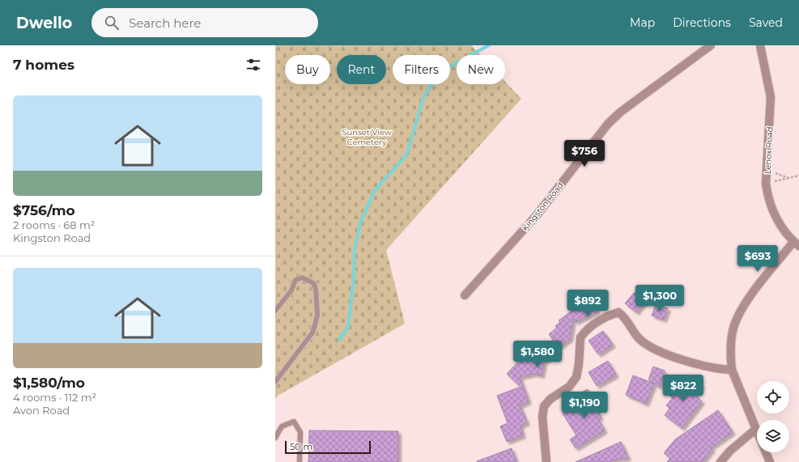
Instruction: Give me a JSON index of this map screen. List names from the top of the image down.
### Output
{
  "streets": {
    "street": ["Lenox Road", "Kingston Road"]
  },
  "parks": ["Sunset View Cemetery"],
  "scale_bar": "50 m",
  "page": {
    "header": "Dwello",
    "search": "Search here",
    "nav": ["Map", "Directions", "Saved"],
    "heading": "7 homes",
    "chip": [
      "Buy",
      "Rent",
      "Filters",
      "New"
    ],
    "list": [
      {
        "name": "$756/mo",
        "note": "2 rooms · 68 m² · Kingston Road"
      },
      {
        "name": "$1,580/mo",
        "note": "4 rooms · 112 m² · Avon Road"
      }
    ],
    "price": [
      "$756",
      "$693",
      "$1,300",
      "$892",
      "$1,580",
      "$822",
      "$1,190"
    ],
    "scale": "50 m"
  }
}
